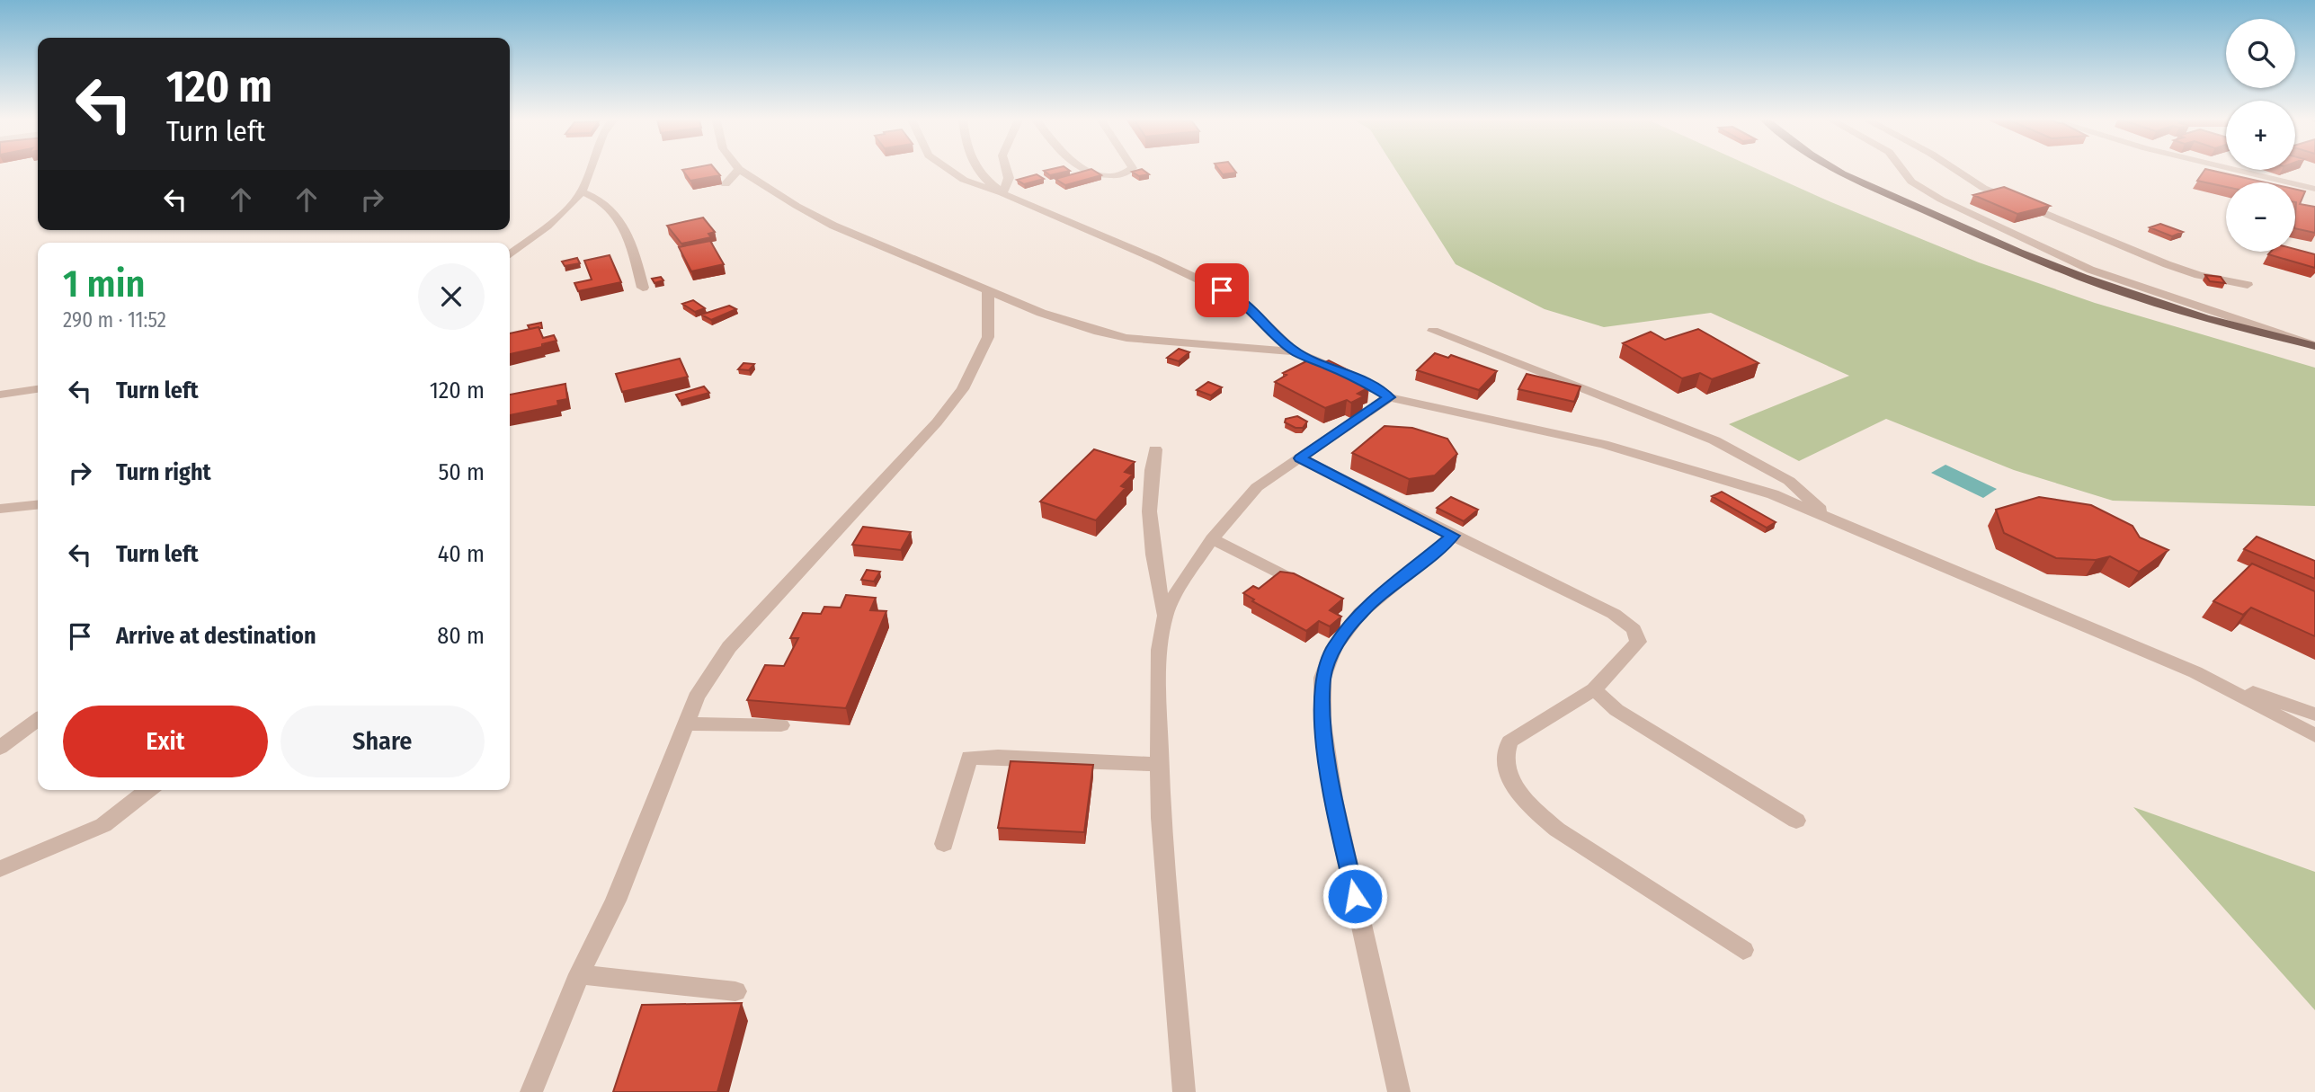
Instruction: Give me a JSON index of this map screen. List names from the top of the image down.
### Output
{
  "page": {
    "map_buttons": ["+", "−"],
    "turn": ["120 m", "Turn left"],
    "heading": ["1 min", "290 m · 11:52"],
    "list": [
      {
        "name": "Turn left",
        "value": "120 m"
      },
      {
        "name": "Turn right",
        "value": "50 m"
      },
      {
        "name": "Turn left",
        "value": "40 m"
      },
      {
        "name": "Arrive at destination",
        "value": "80 m"
      }
    ],
    "buttons": ["Exit", "Share"]
  }
}
